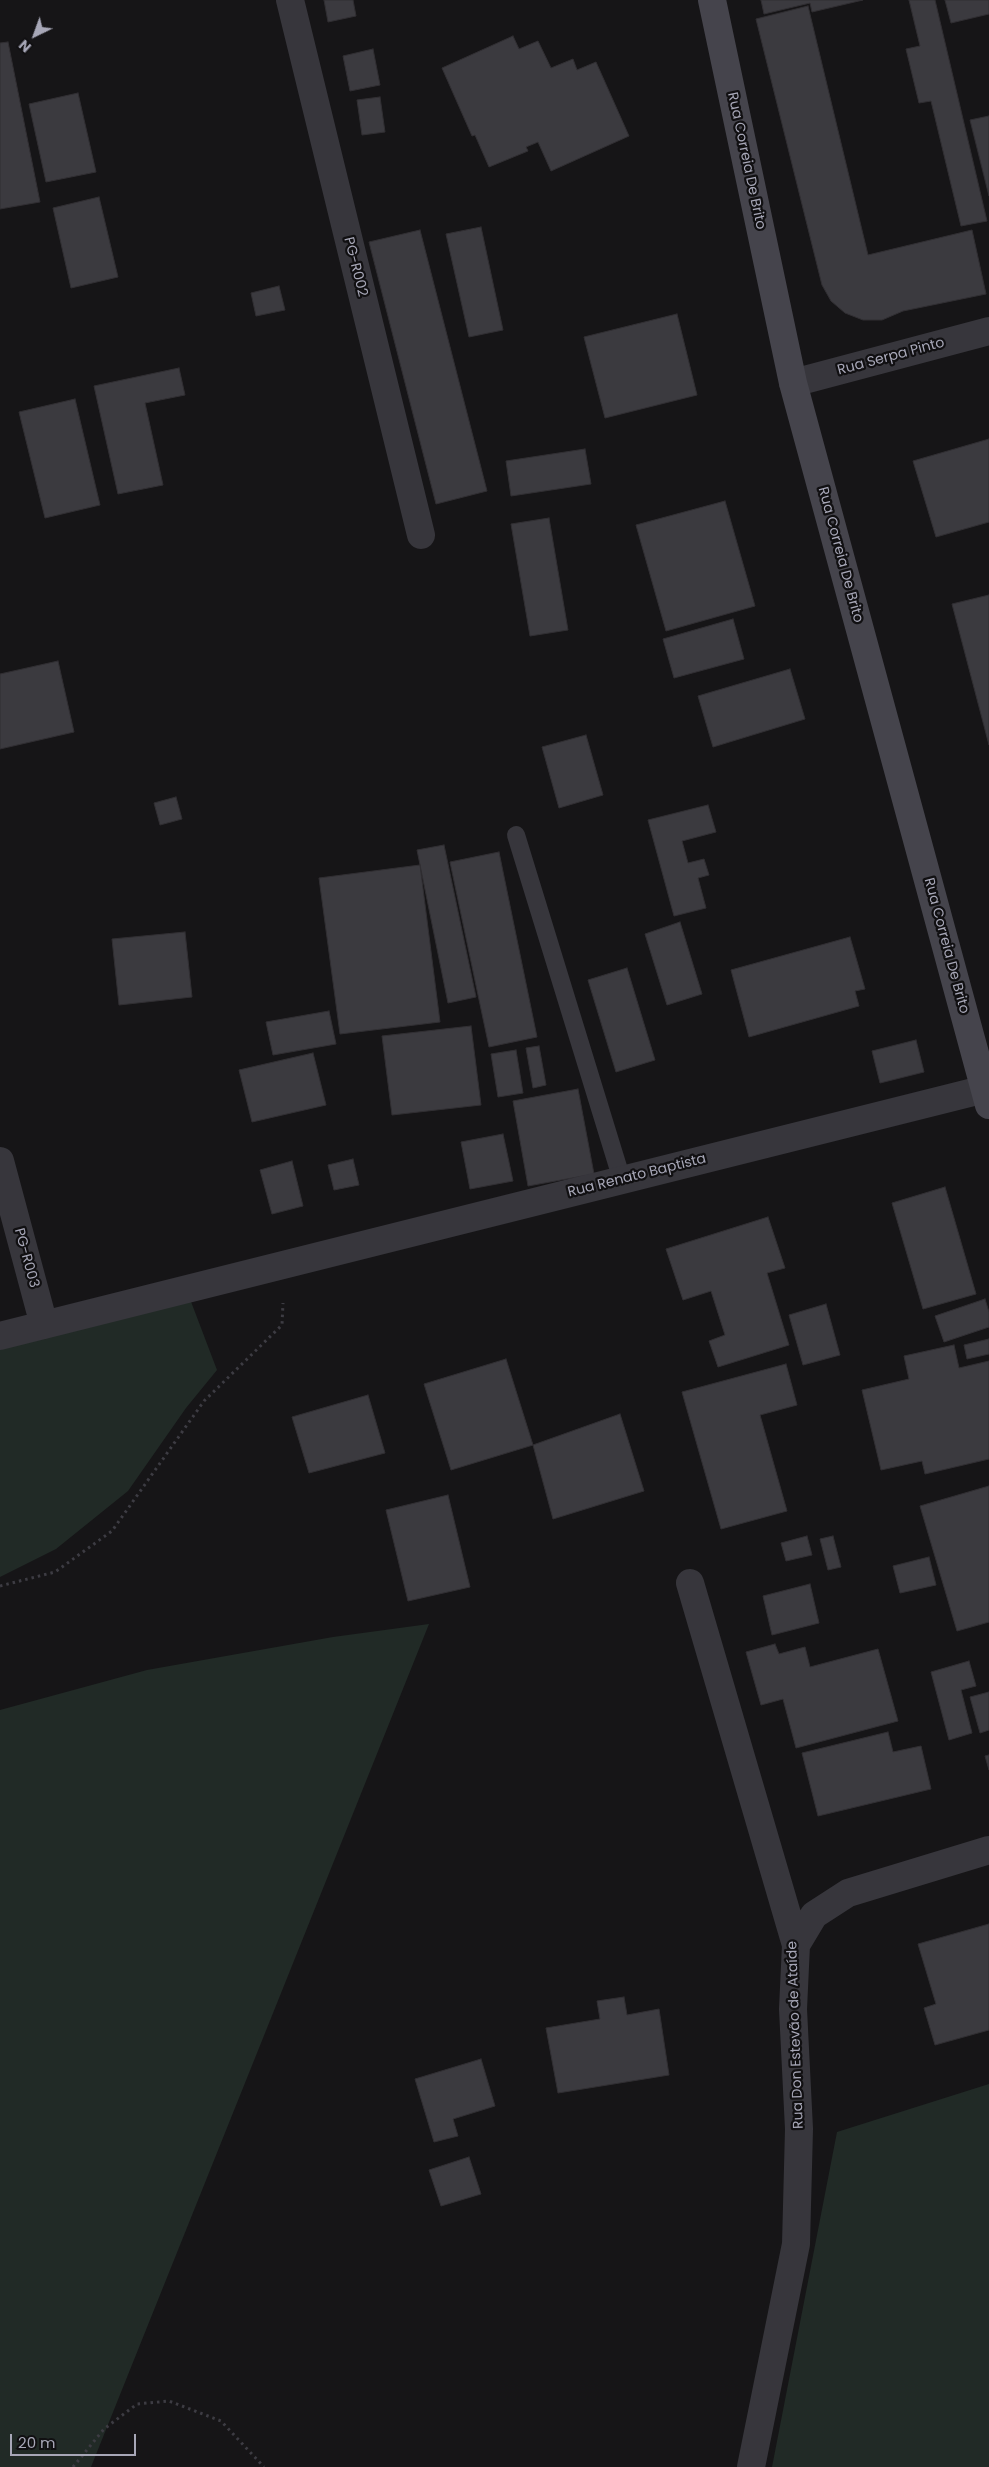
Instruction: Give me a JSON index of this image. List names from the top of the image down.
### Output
{
  "streets": {
    "street": [
      "Rua Correia De Brito",
      "PG-R002",
      "Rua Serpa Pinto",
      "Rua Renato Baptista",
      "PG-R003",
      "Rua Don Estevão de Ataíde"
    ]
  },
  "crossings": [
    ["Rua Correia De Brito", "Rua Serpa Pinto"],
    ["Rua Correia De Brito", "Rua Renato Baptista"],
    ["Rua Renato Baptista", "PG-R003"]
  ],
  "scale_bar": "20 m",
  "north": "bottom left"
}
